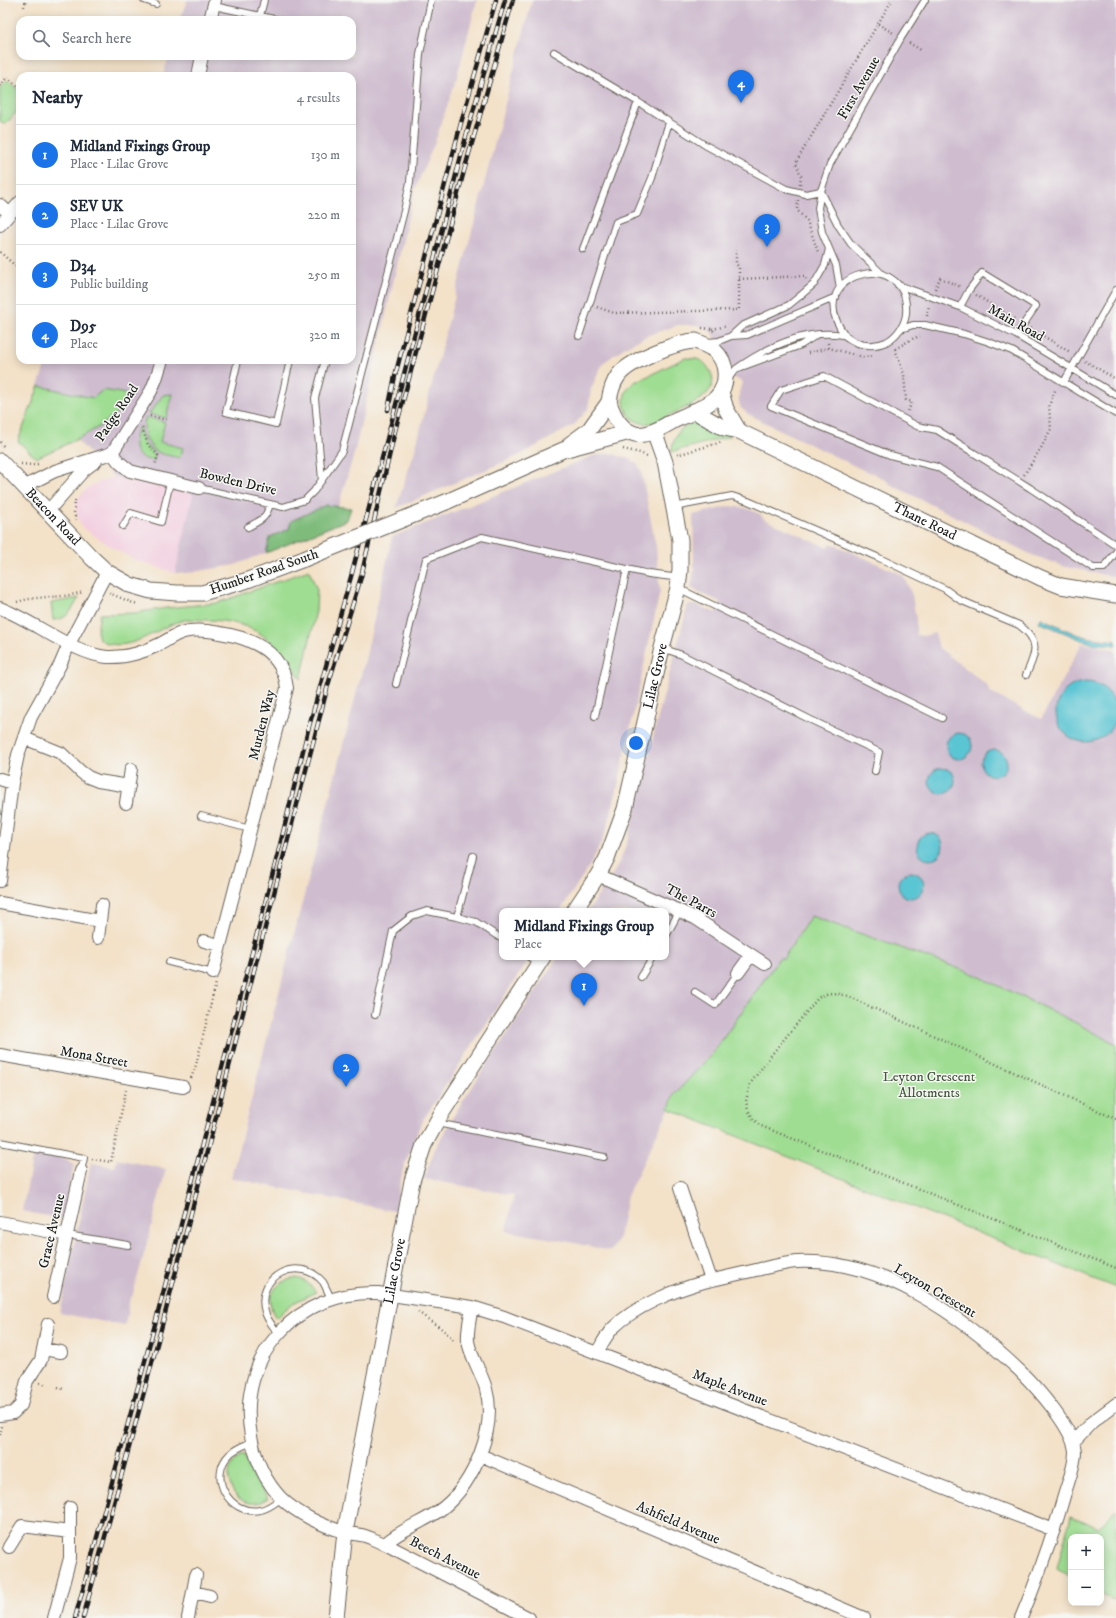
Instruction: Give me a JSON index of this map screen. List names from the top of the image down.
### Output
{
  "streets": {
    "street": [
      "Padge Road",
      "Bowden Drive",
      "Beacon Road",
      "Thane Road",
      "Humber Road South",
      "Lilac Grove",
      "Murden Way",
      "The Parrs",
      "Mona Street",
      "Grace Avenue",
      "Leyton Crescent",
      "Maple Avenue",
      "Ashfield Avenue",
      "Beech Avenue"
    ],
    "lane": ["First Avenue", "Main Road"]
  },
  "crossings": [
    ["First Avenue", "Main Road"],
    ["Padge Road", "Bowden Drive"],
    ["Padge Road", "Beacon Road"],
    ["Beacon Road", "Humber Road South"],
    ["Thane Road", "Humber Road South"],
    ["Thane Road", "Lilac Grove"],
    ["Humber Road South", "Lilac Grove"],
    ["Lilac Grove", "The Parrs"],
    ["Lilac Grove", "Maple Avenue"],
    ["Lilac Grove", "Beech Avenue"],
    ["Leyton Crescent", "Maple Avenue"],
    ["Maple Avenue", "Beech Avenue"]
  ],
  "parks": ["Leyton Crescent Allotments"],
  "page": {
    "search": "Search here",
    "pins": [
      "4",
      "3",
      "1",
      "2"
    ],
    "heading": ["Nearby", "4 results"],
    "list": [
      {
        "mark": "1",
        "name": "Midland Fixings Group",
        "note": "Place · Lilac Grove",
        "value": "130 m"
      },
      {
        "mark": "2",
        "name": "SEV UK",
        "note": "Place · Lilac Grove",
        "value": "220 m"
      },
      {
        "mark": "3",
        "name": "D34",
        "note": "Public building",
        "value": "250 m"
      },
      {
        "mark": "4",
        "name": "D95",
        "note": "Place",
        "value": "320 m"
      }
    ],
    "popup": ["Midland Fixings Group", "Place"],
    "map_buttons": ["+", "−"]
  }
}
